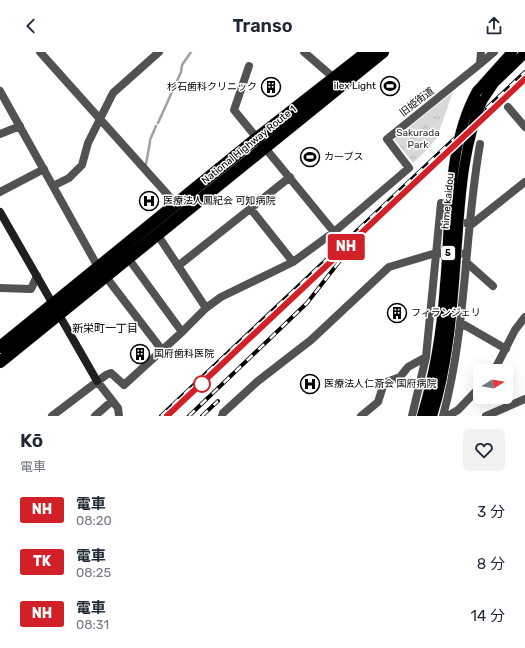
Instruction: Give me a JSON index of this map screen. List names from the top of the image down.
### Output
{
  "streets": {
    "highway": ["National Highway Route 1"],
    "main road": ["hime kaidou", "5"],
    "street": ["旧姫街道"]
  },
  "districts": ["新栄町一丁目"],
  "parks": ["Sakurada Park"],
  "places": {
    "sports": ["ilex Light", "カーブス"],
    "building": ["杉石歯科クリニック", "フィランジェリ", "国府歯科医院"],
    "hospital": ["医療法人鳳紀会 可知病院", "医療法人仁斎会 国府病院"]
  },
  "north": "right",
  "page": {
    "header": "Transo",
    "on_map": "NH",
    "heading": ["Kō", "電車"],
    "list": [
      {
        "mark": "NH",
        "name": "電車",
        "note": "08:20",
        "value": "3 分"
      },
      {
        "mark": "TK",
        "name": "電車",
        "note": "08:25",
        "value": "8 分"
      },
      {
        "mark": "NH",
        "name": "電車",
        "note": "08:31",
        "value": "14 分"
      }
    ]
  }
}
